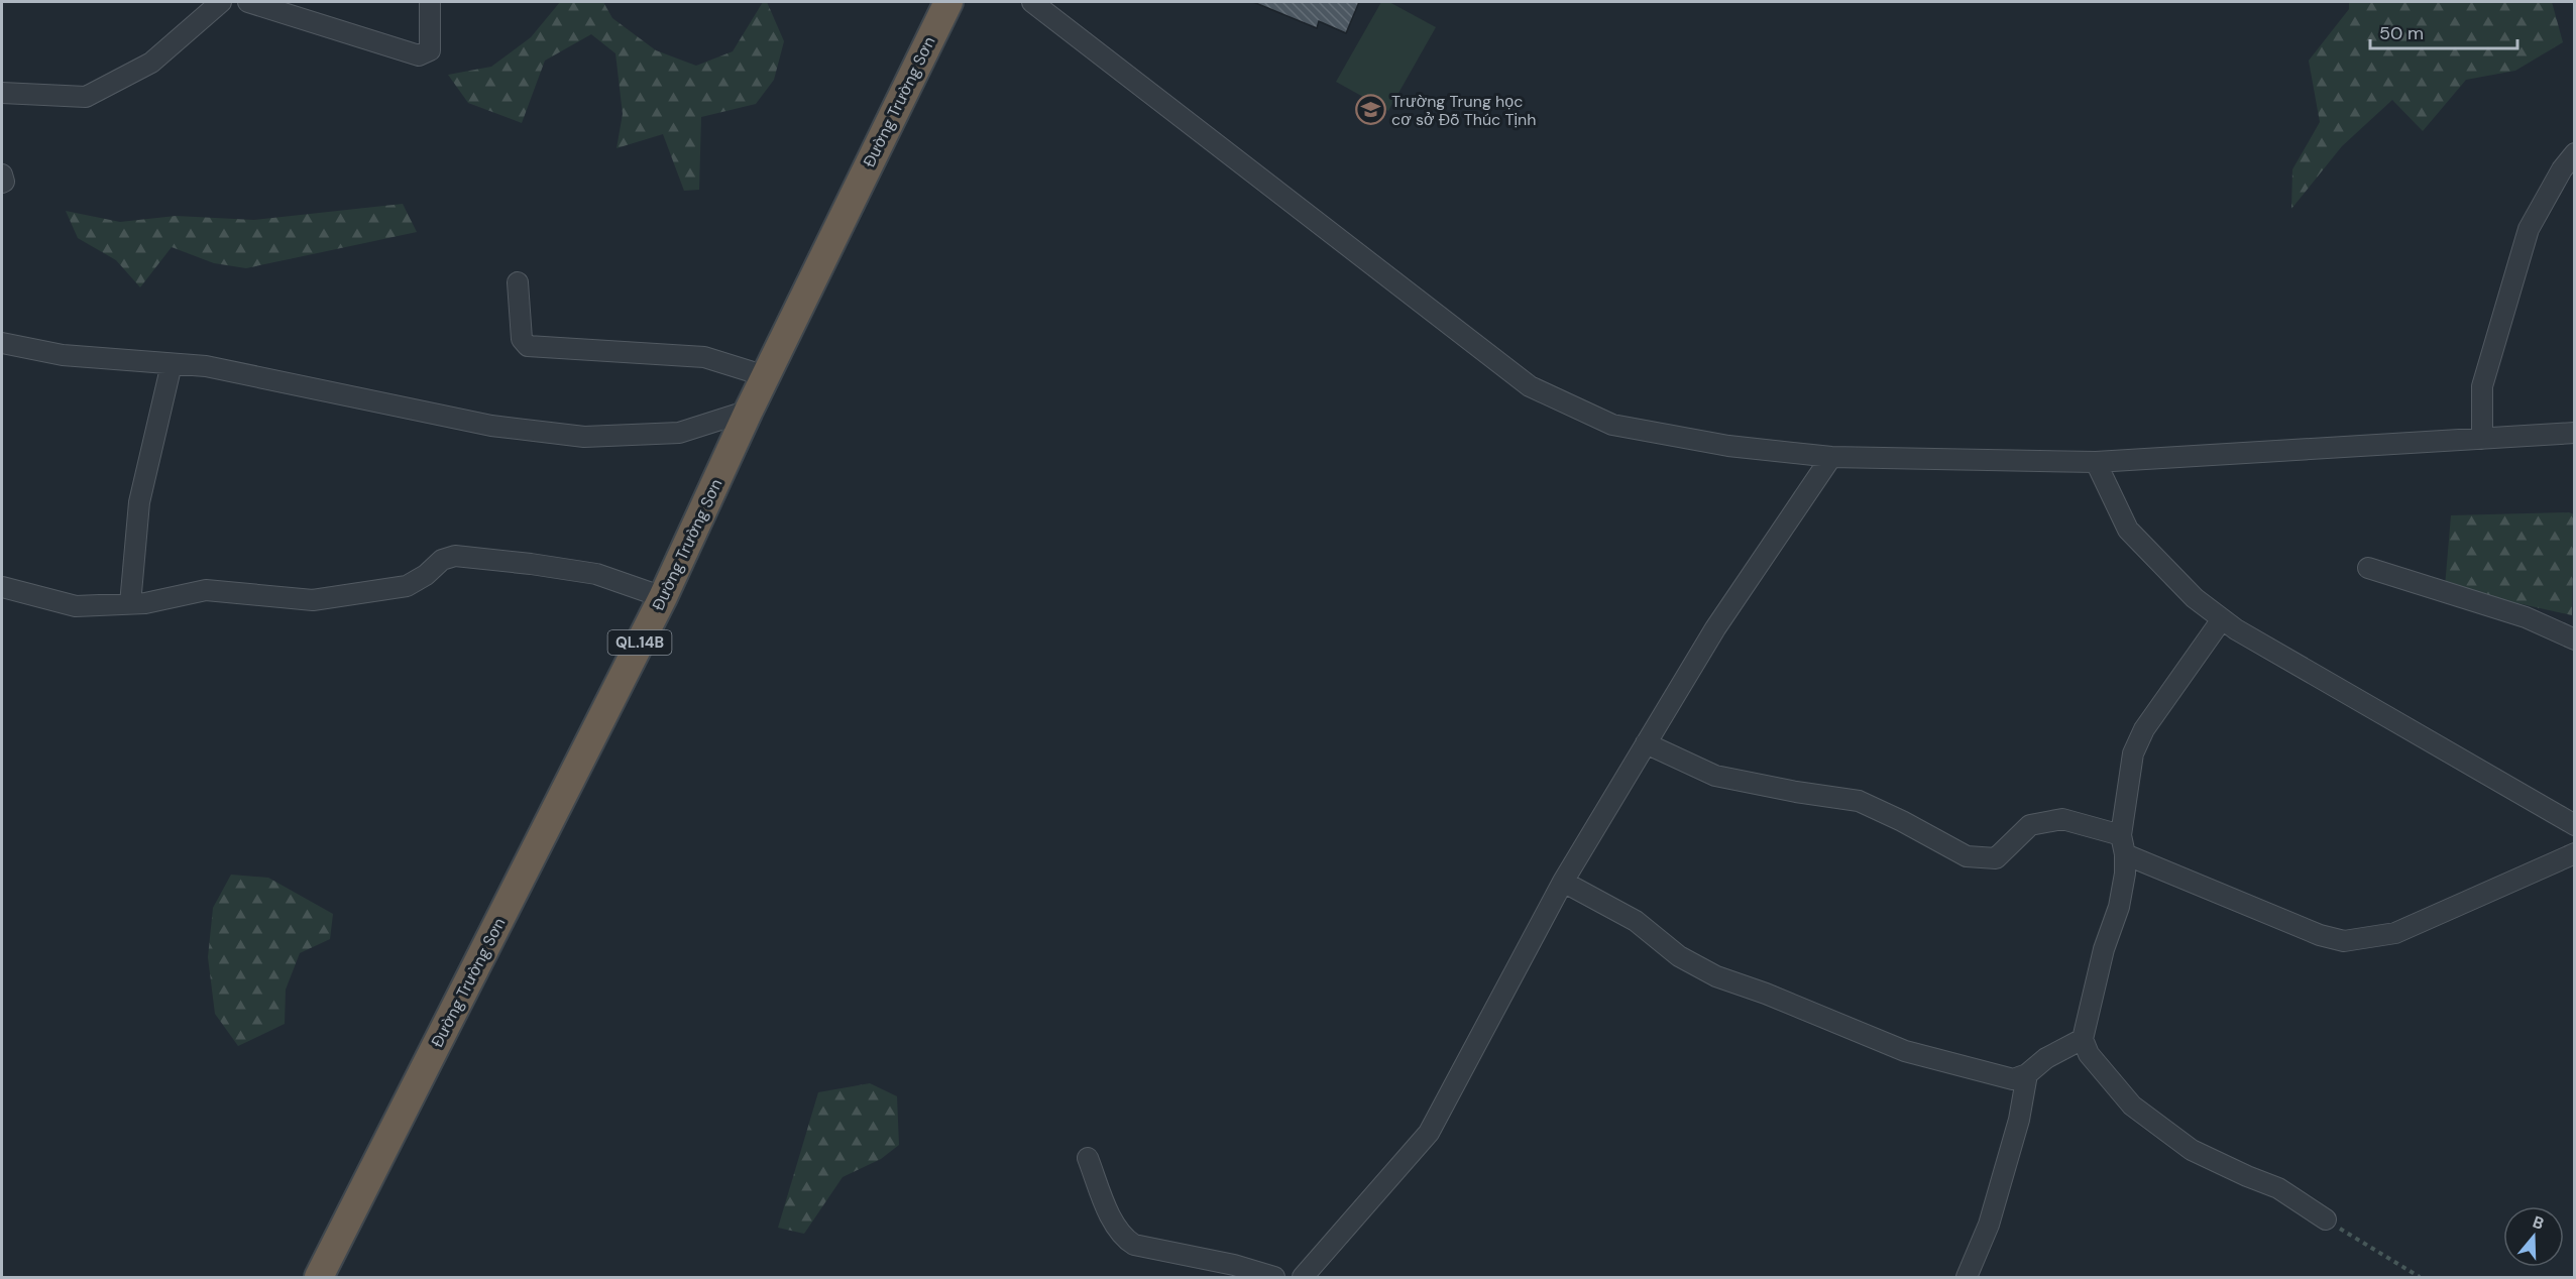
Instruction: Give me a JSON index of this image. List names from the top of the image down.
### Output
{
  "streets": {
    "highway": ["Đường Trường Sơn", "QL.14B"]
  },
  "places": {
    "school or university": ["Trường Trung học cơ sở Đỗ Thúc Tịnh"]
  },
  "scale_bar": "50 m",
  "north": "top"
}
